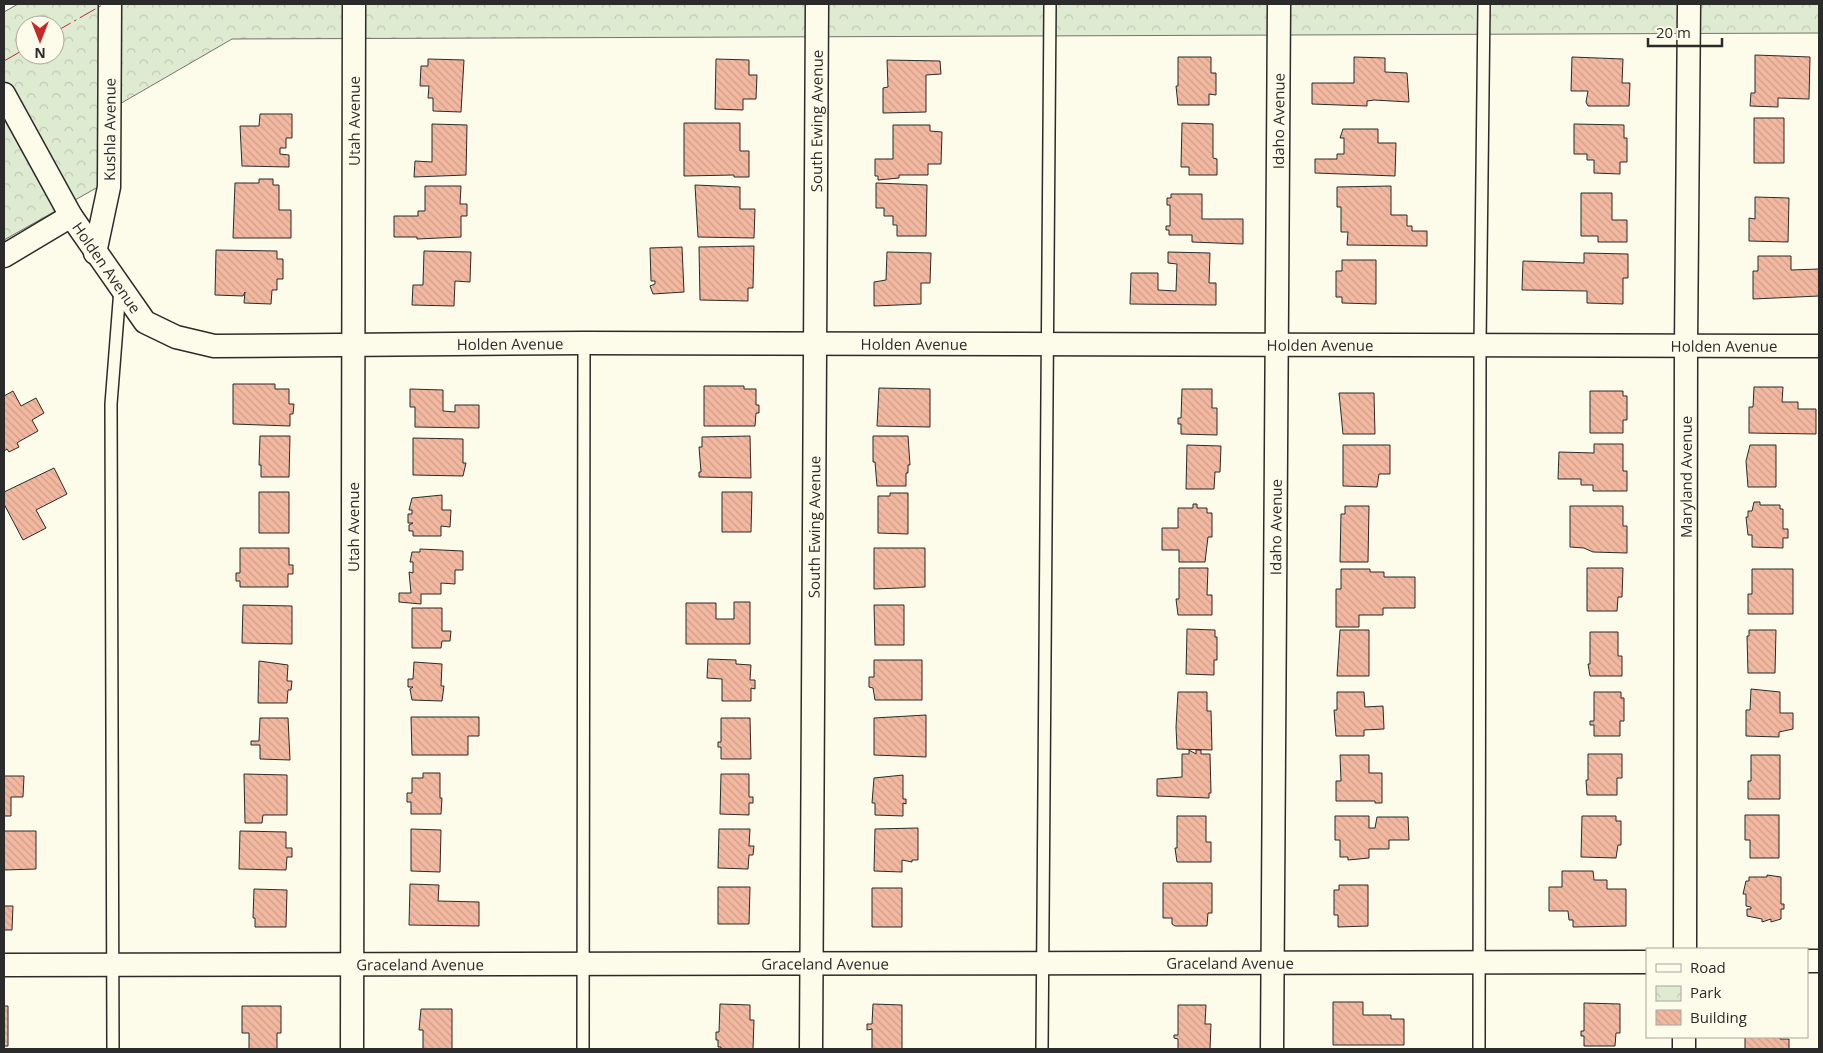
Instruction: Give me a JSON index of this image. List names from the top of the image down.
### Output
{
  "streets": {
    "street": [
      "Utah Avenue",
      "South Ewing Avenue",
      "Idaho Avenue",
      "Kushla Avenue",
      "Holden Avenue",
      "Maryland Avenue",
      "Graceland Avenue"
    ]
  },
  "crossings": [
    ["Utah Avenue", "Holden Avenue"],
    ["Utah Avenue", "Graceland Avenue"],
    ["South Ewing Avenue", "Holden Avenue"],
    ["South Ewing Avenue", "Graceland Avenue"],
    ["Idaho Avenue", "Holden Avenue"],
    ["Idaho Avenue", "Graceland Avenue"],
    ["Kushla Avenue", "Holden Avenue"],
    ["Holden Avenue", "Maryland Avenue"]
  ],
  "legend": ["Road", "Park", "Building"],
  "scale_bar": "20 m",
  "north": "bottom"
}
